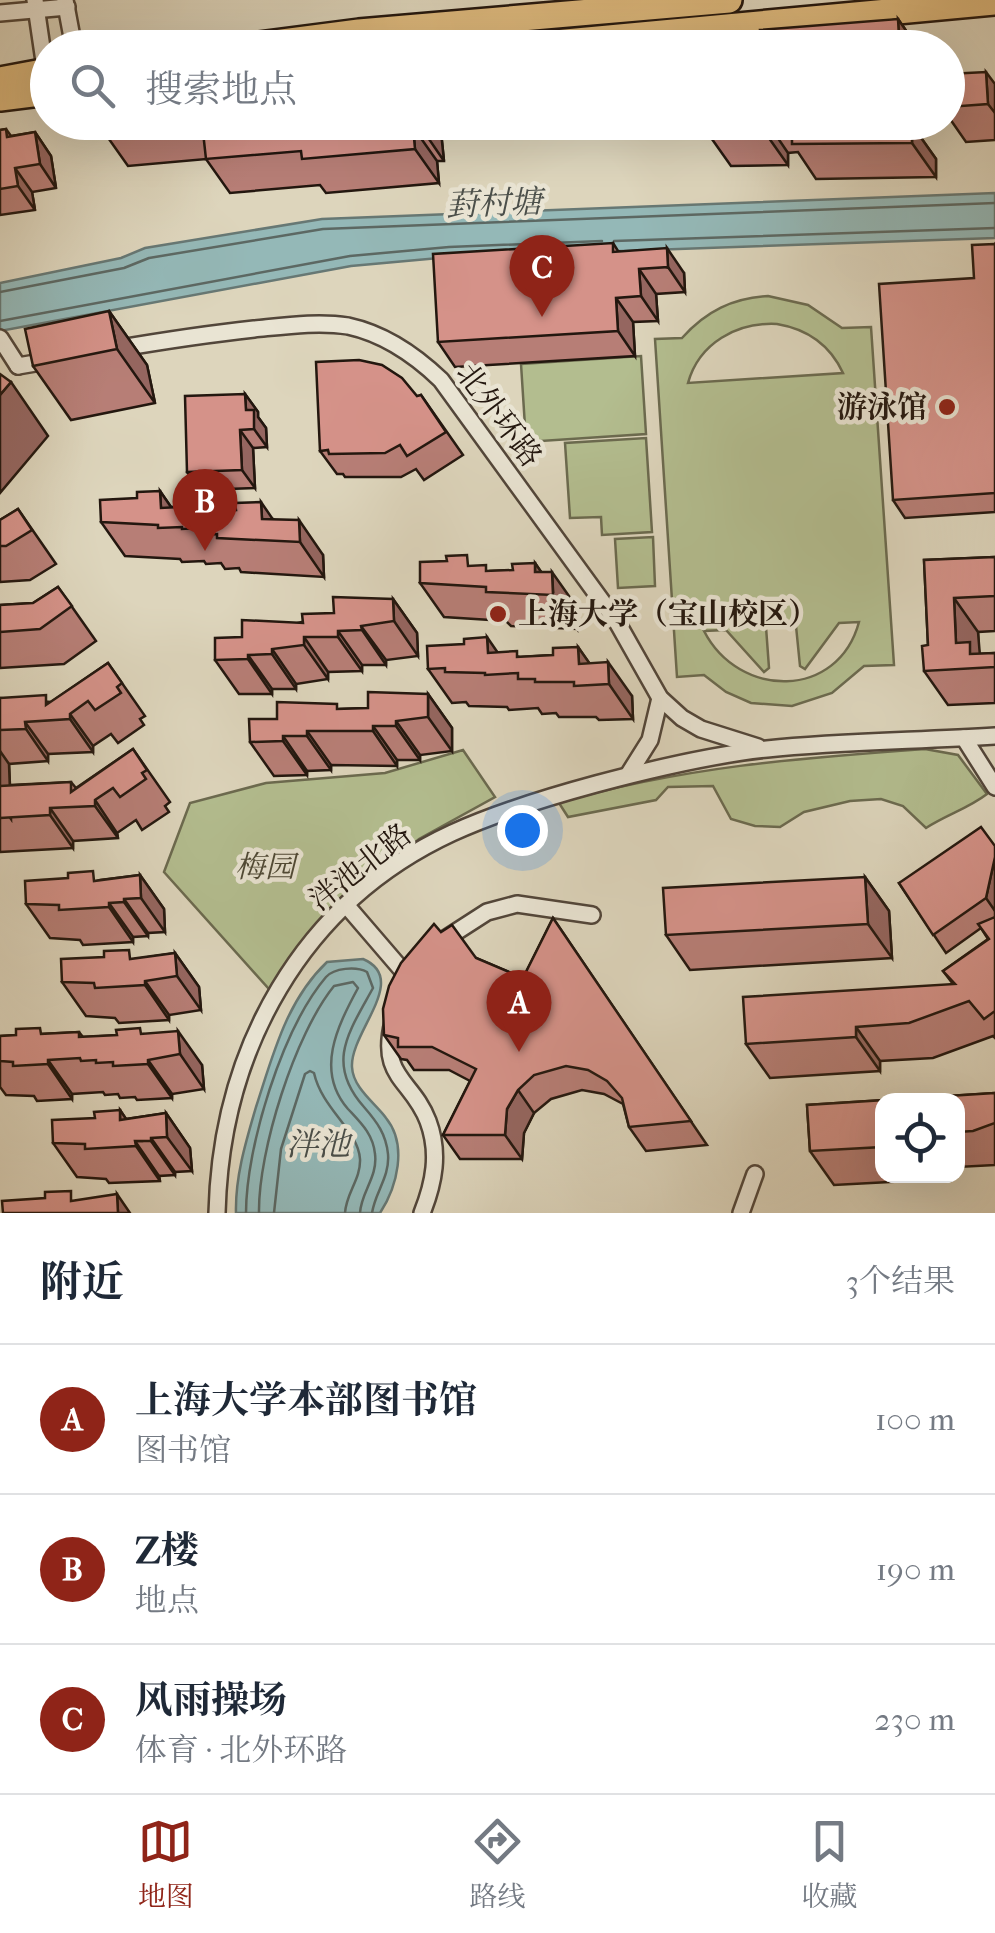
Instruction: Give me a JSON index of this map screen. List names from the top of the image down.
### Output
{
  "streets": {
    "street": ["北外环路", "泮池北路"]
  },
  "crossings": [
    ["北外环路", "泮池北路"]
  ],
  "water": ["葑村塘", "泮池"],
  "parks": ["梅园"],
  "places": ["游泳馆", "上海大学（宝山校区）"],
  "page": {
    "search": "搜索地点",
    "pins": ["C", "B", "A"],
    "heading": ["附近", "3个结果"],
    "list": [
      {
        "mark": "A",
        "name": "上海大学本部图书馆",
        "note": "图书馆",
        "value": "100 m"
      },
      {
        "mark": "B",
        "name": "Z楼",
        "note": "地点",
        "value": "190 m"
      },
      {
        "mark": "C",
        "name": "风雨操场",
        "note": "体育 · 北外环路",
        "value": "230 m"
      }
    ],
    "nav": ["地图", "路线", "收藏"]
  }
}
